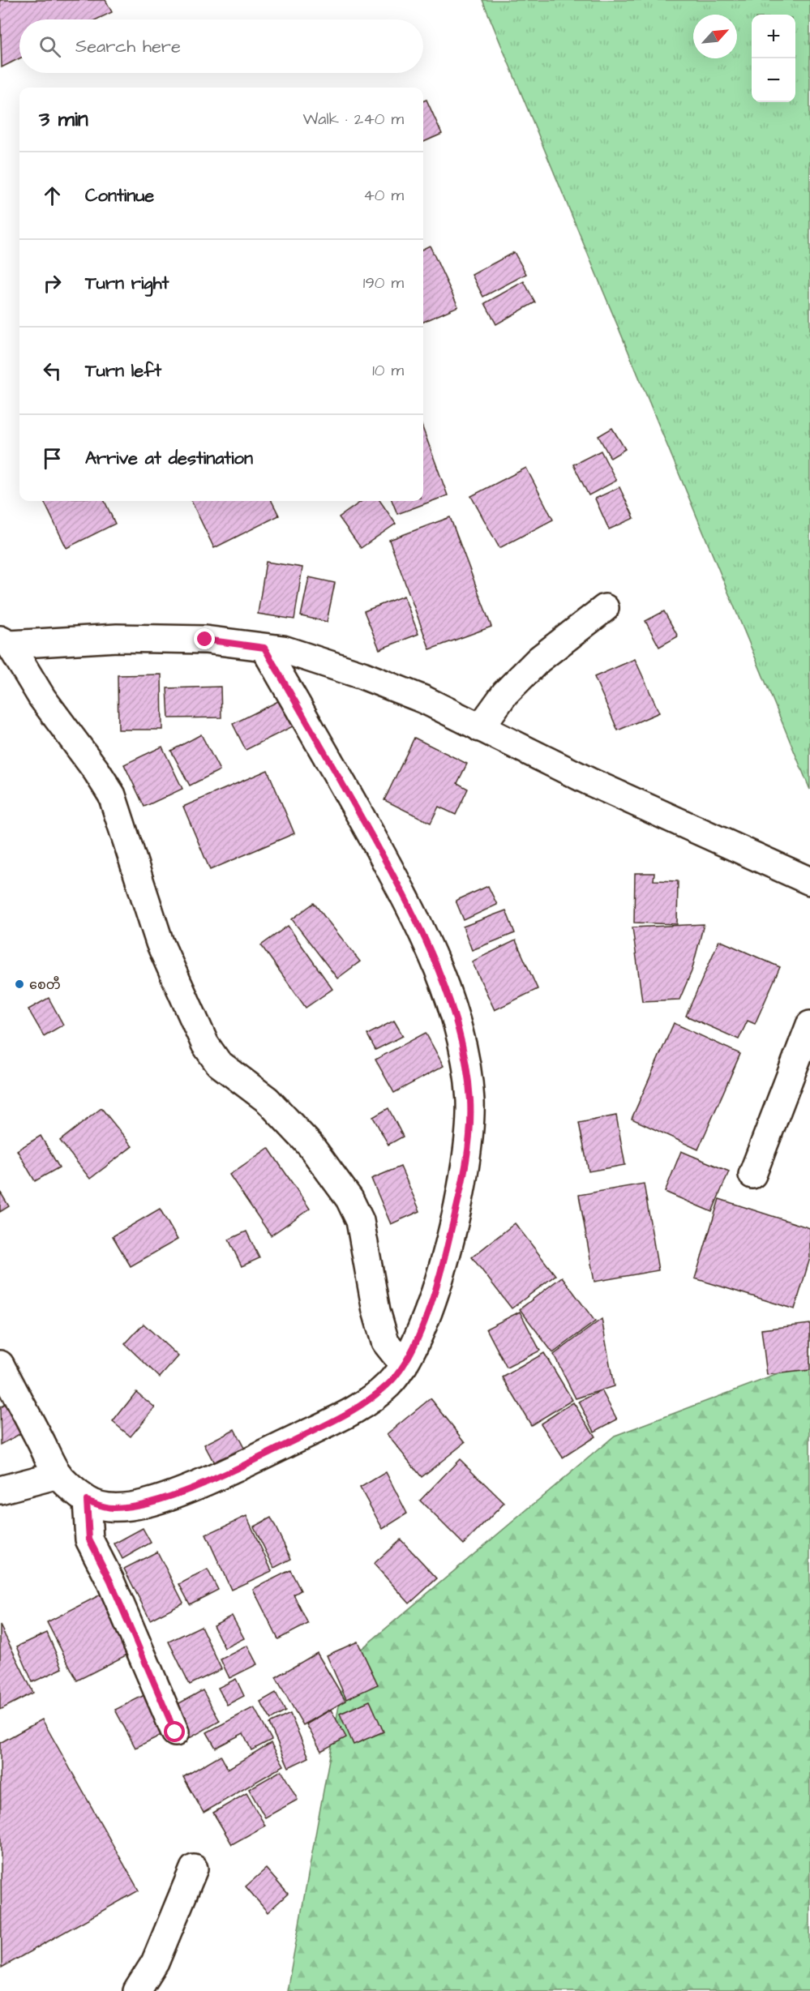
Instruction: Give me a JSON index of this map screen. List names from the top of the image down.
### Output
{
  "places": ["စေတီ"],
  "north": "top right",
  "page": {
    "map_buttons": ["+", "−"],
    "search": "Search here",
    "heading": ["3 min", "Walk · 240 m"],
    "list": [
      ["Continue", "40 m"],
      ["Turn right", "190 m"],
      ["Turn left", "10 m"],
      "Arrive at destination"
    ]
  }
}
